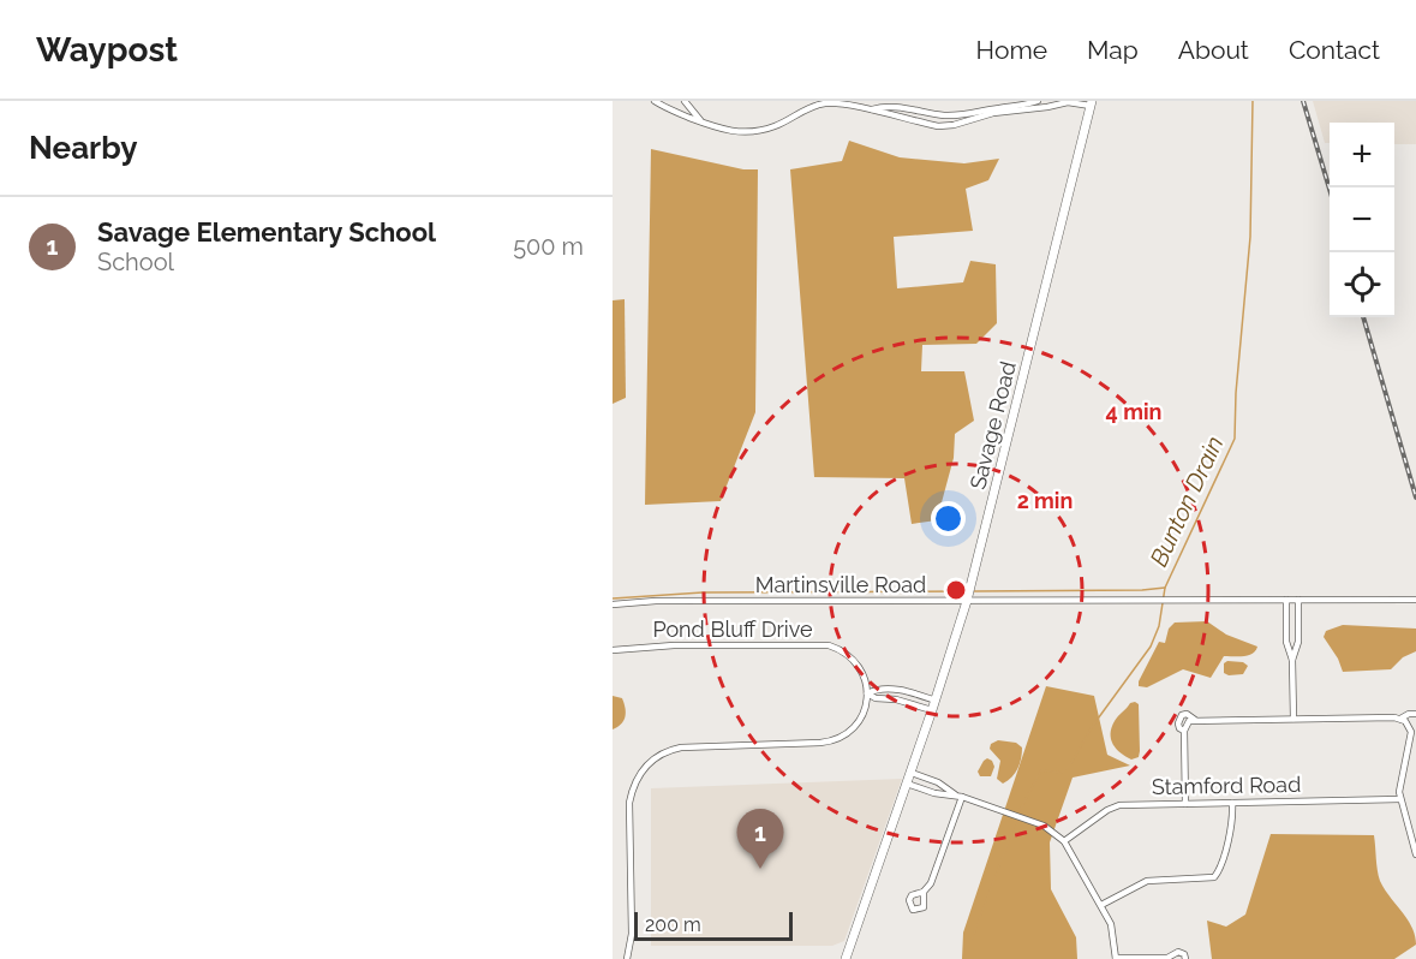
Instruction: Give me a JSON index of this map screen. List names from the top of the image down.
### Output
{
  "streets": {
    "street": [
      "Savage Road",
      "Martinsville Road",
      "Pond Bluff Drive",
      "Stamford Road"
    ]
  },
  "crossings": [
    ["Savage Road", "Martinsville Road"]
  ],
  "water": ["Bunton Drain"],
  "scale_bar": "200 m",
  "page": {
    "header": "Waypost",
    "nav": [
      "Home",
      "Map",
      "About",
      "Contact"
    ],
    "heading": "Nearby",
    "map_buttons": ["+", "−"],
    "list": [
      {
        "mark": "1",
        "name": "Savage Elementary School",
        "note": "School",
        "value": "500 m"
      }
    ],
    "pins": "1",
    "scale": "200 m"
  },
  "rings": ["4 min", "2 min"]
}
